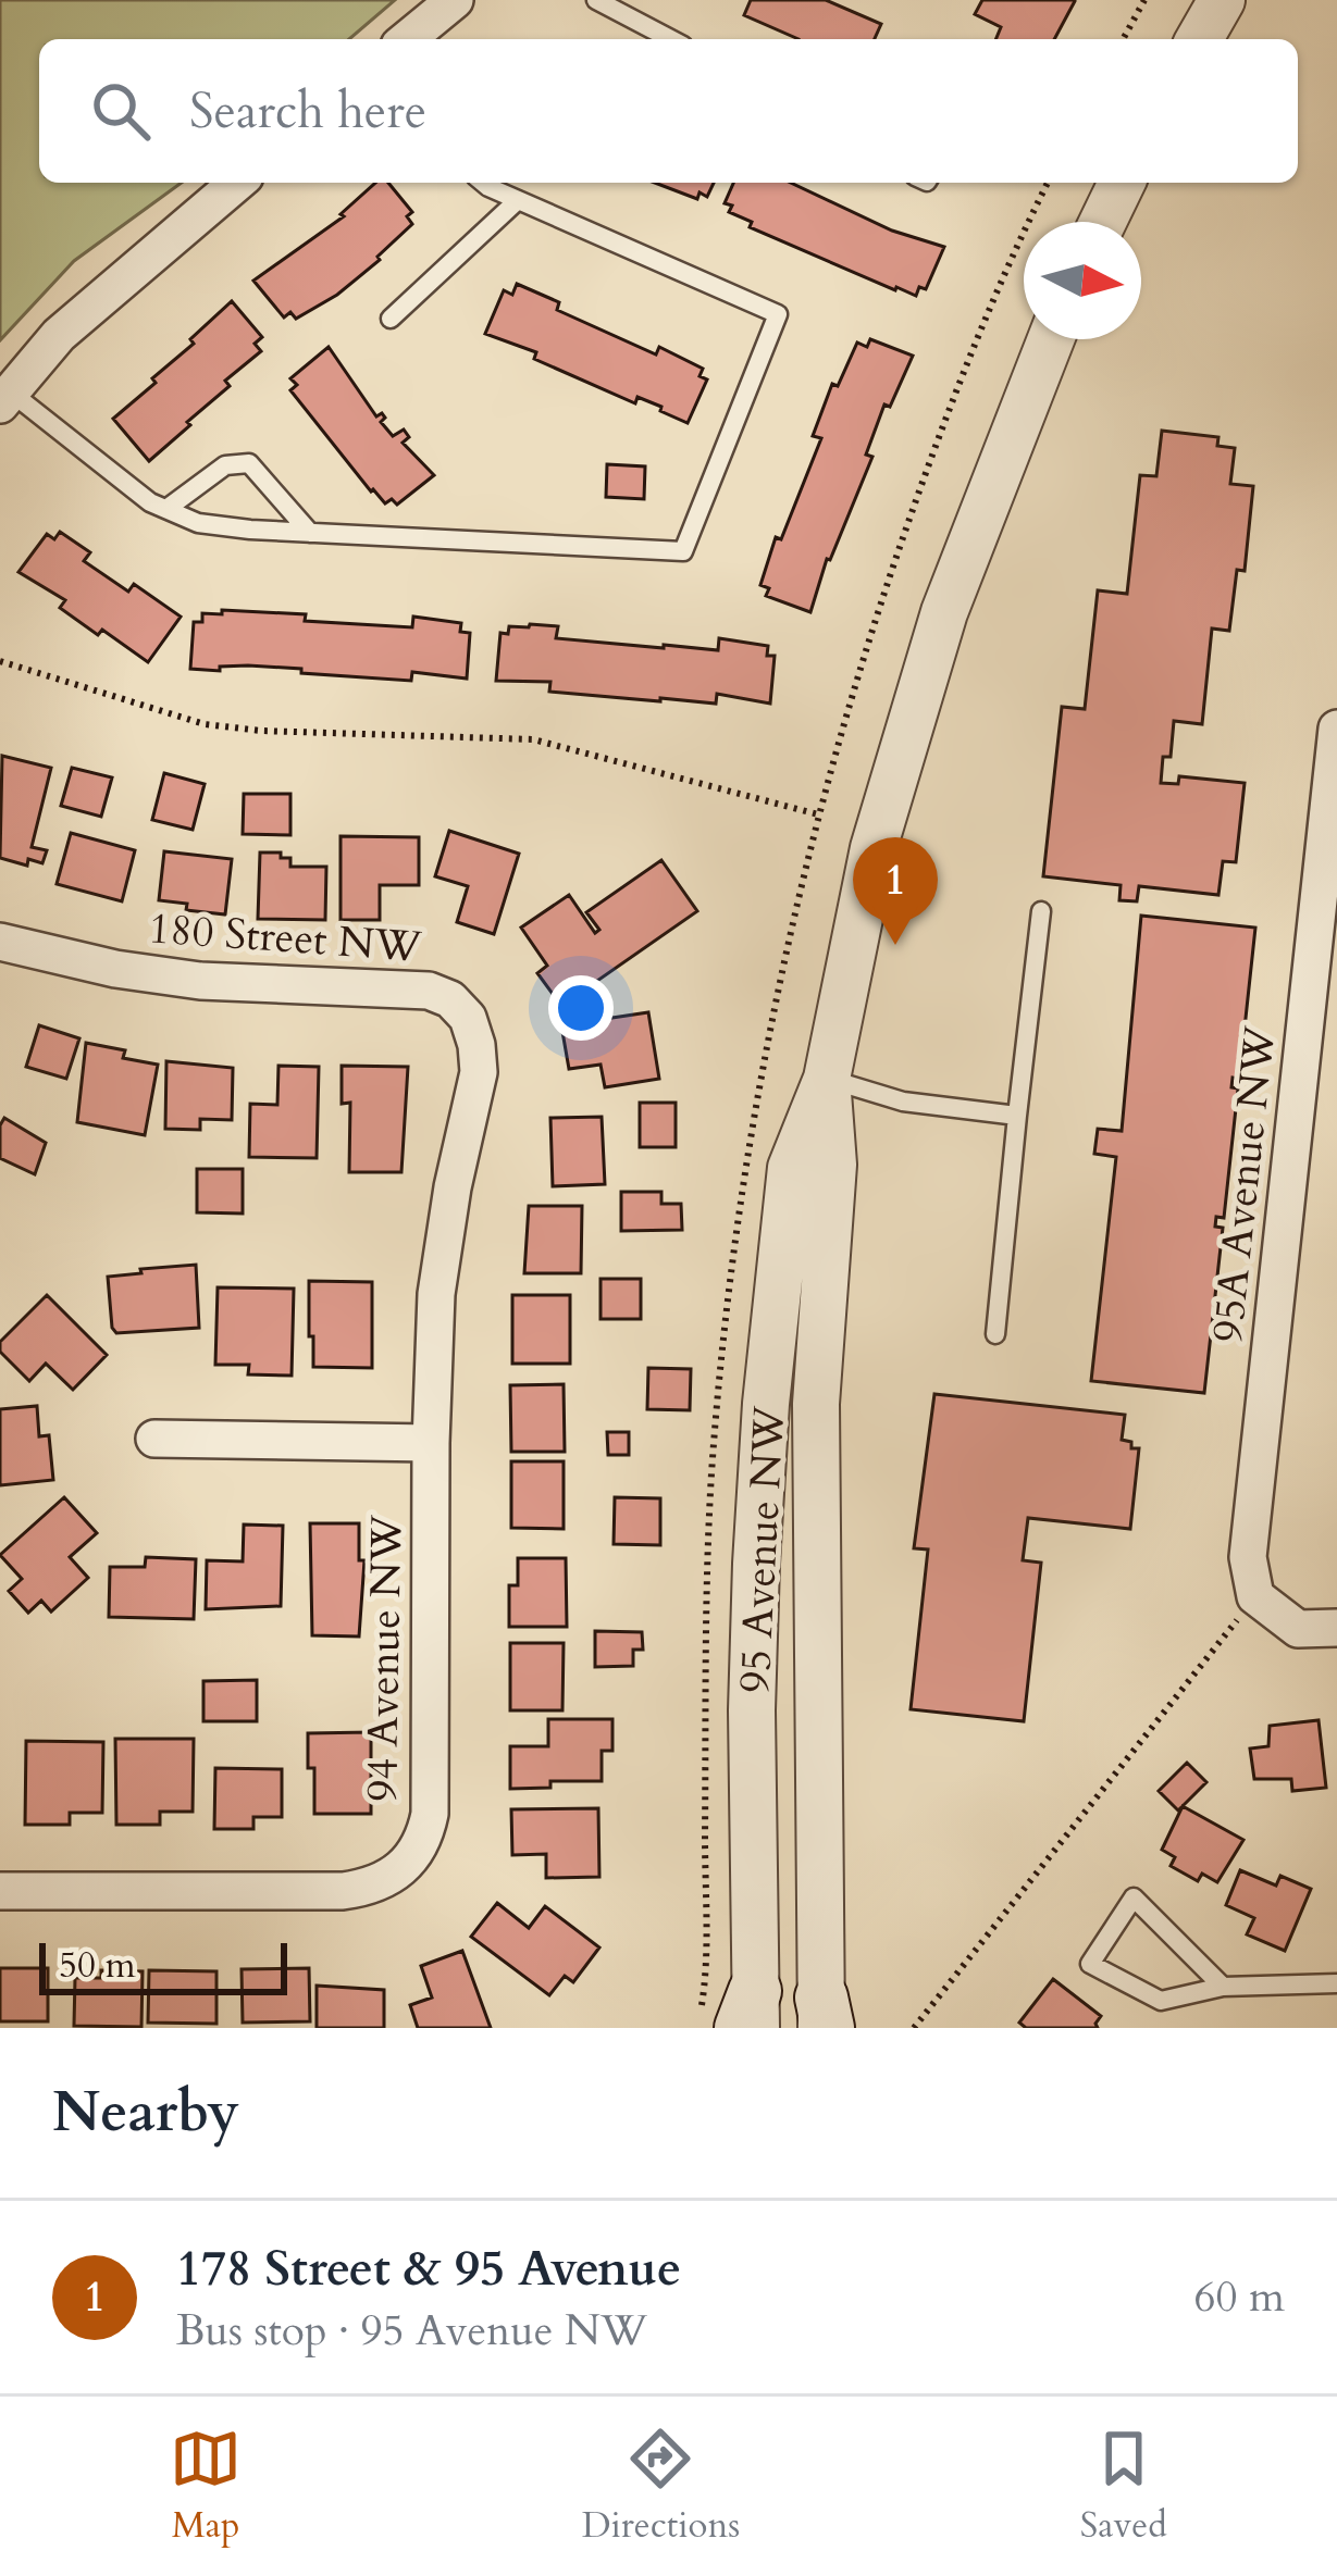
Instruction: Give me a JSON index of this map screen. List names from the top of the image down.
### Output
{
  "streets": {
    "street": [
      "180 Street NW",
      "95A Avenue NW",
      "95 Avenue NW",
      "94 Avenue NW"
    ]
  },
  "crossings": [
    ["180 Street NW", "94 Avenue NW"]
  ],
  "scale_bar": "50 m",
  "north": "right",
  "page": {
    "search": "Search here",
    "pins": "1",
    "scale": "50 m",
    "heading": "Nearby",
    "list": [
      {
        "mark": "1",
        "name": "178 Street & 95 Avenue",
        "note": "Bus stop · 95 Avenue NW",
        "value": "60 m"
      }
    ],
    "nav": ["Map", "Directions", "Saved"]
  }
}
